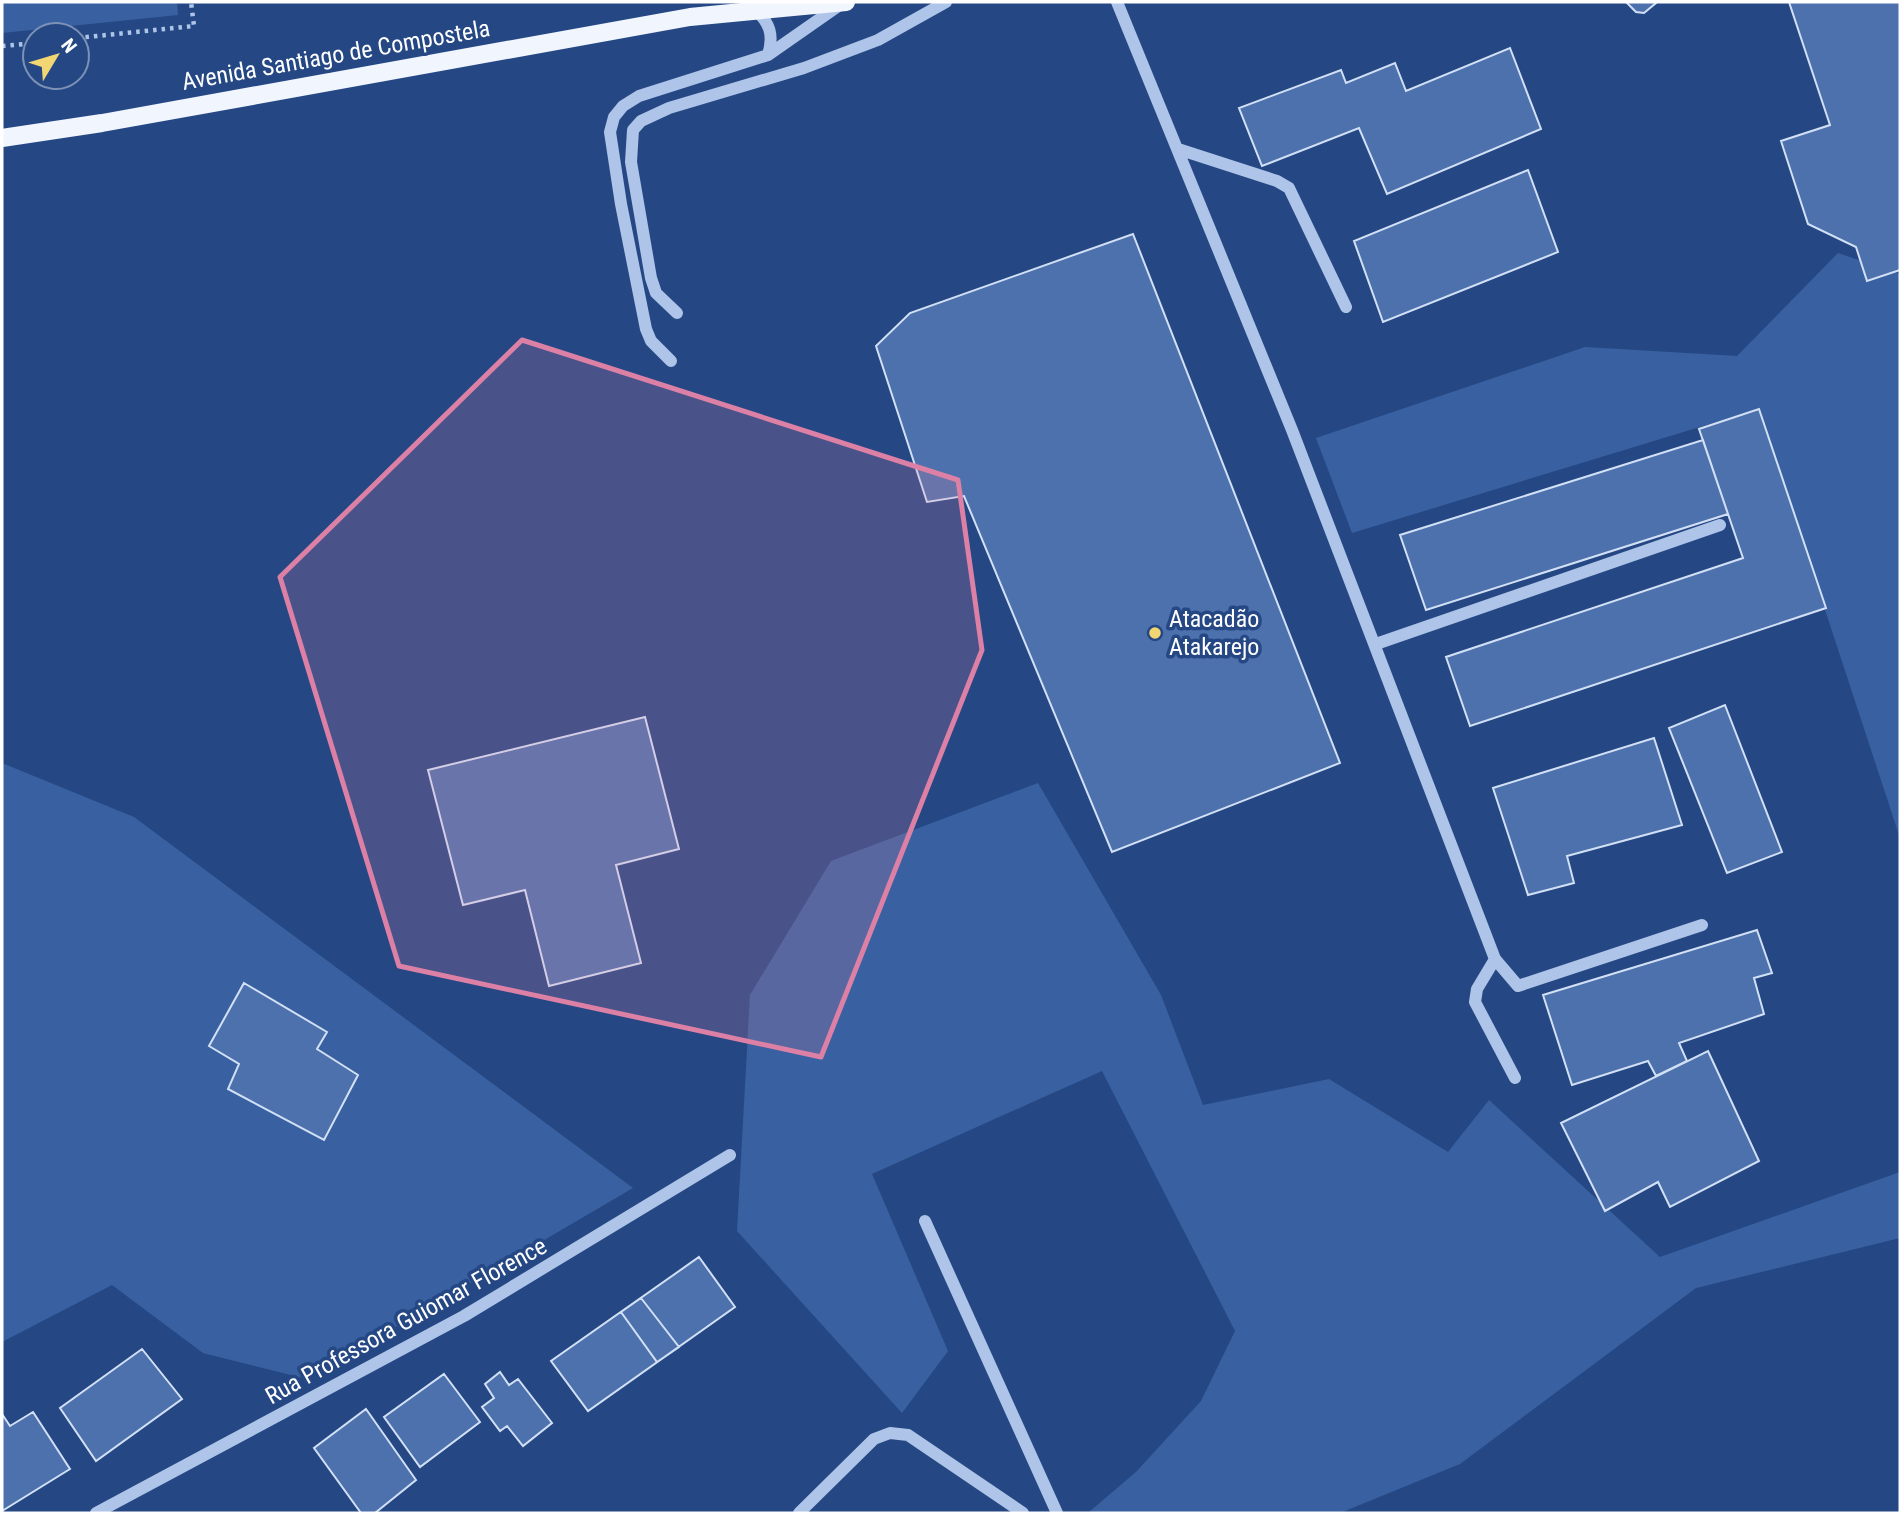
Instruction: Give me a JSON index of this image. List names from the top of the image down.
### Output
{
  "streets": {
    "main road": ["Avenida Santiago de Compostela"],
    "street": ["Rua Professora Guiomar Florence"]
  },
  "places": ["Atacadão Atakarejo"],
  "north": "top right"
}
